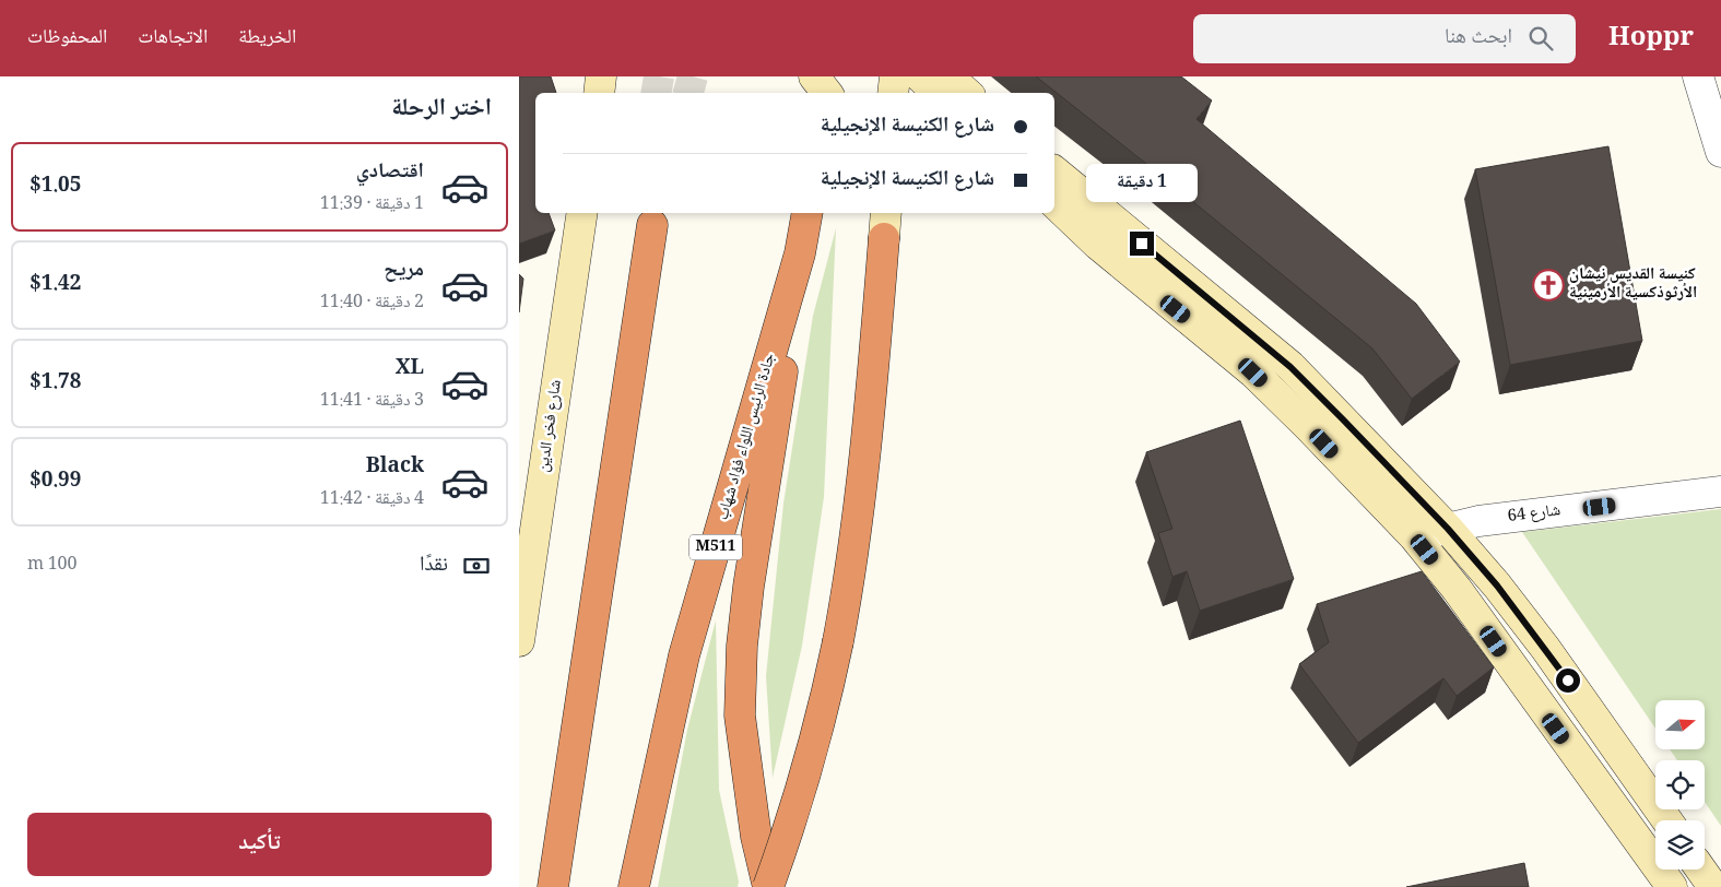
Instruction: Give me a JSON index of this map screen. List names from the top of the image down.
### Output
{
  "streets": {
    "highway": ["جادة الرئيس اللواء فؤاد شهاب", "M511"],
    "street": ["شارع فخر الدين", "شارع 64"]
  },
  "places": {
    "church": ["كنيسة القديس نيشان الأرثوذكسية الأرمينية"]
  },
  "north": "right",
  "page": {
    "header": "Hoppr",
    "search": "ابحث هنا",
    "nav": ["الخريطة", "الاتجاهات", "المحفوظات"],
    "heading": "اختر الرحلة",
    "banner": ["شارع الكنيسة الإنجيلية", "شارع الكنيسة الإنجيلية"],
    "list": [
      {
        "name": "اقتصادي",
        "note": "1 دقيقة · 11:39",
        "value": "$1.05"
      },
      {
        "name": "مريح",
        "note": "2 دقيقة · 11:40",
        "value": "$1.42"
      },
      {
        "name": "XL",
        "note": "3 دقيقة · 11:41",
        "value": "$1.78"
      },
      {
        "name": "Black",
        "note": "4 دقيقة · 11:42",
        "value": "$0.99"
      }
    ],
    "bubble": "1 دقيقة",
    "pay": ["نقدًا", "100 m"],
    "buttons": "تأكيد"
  }
}
